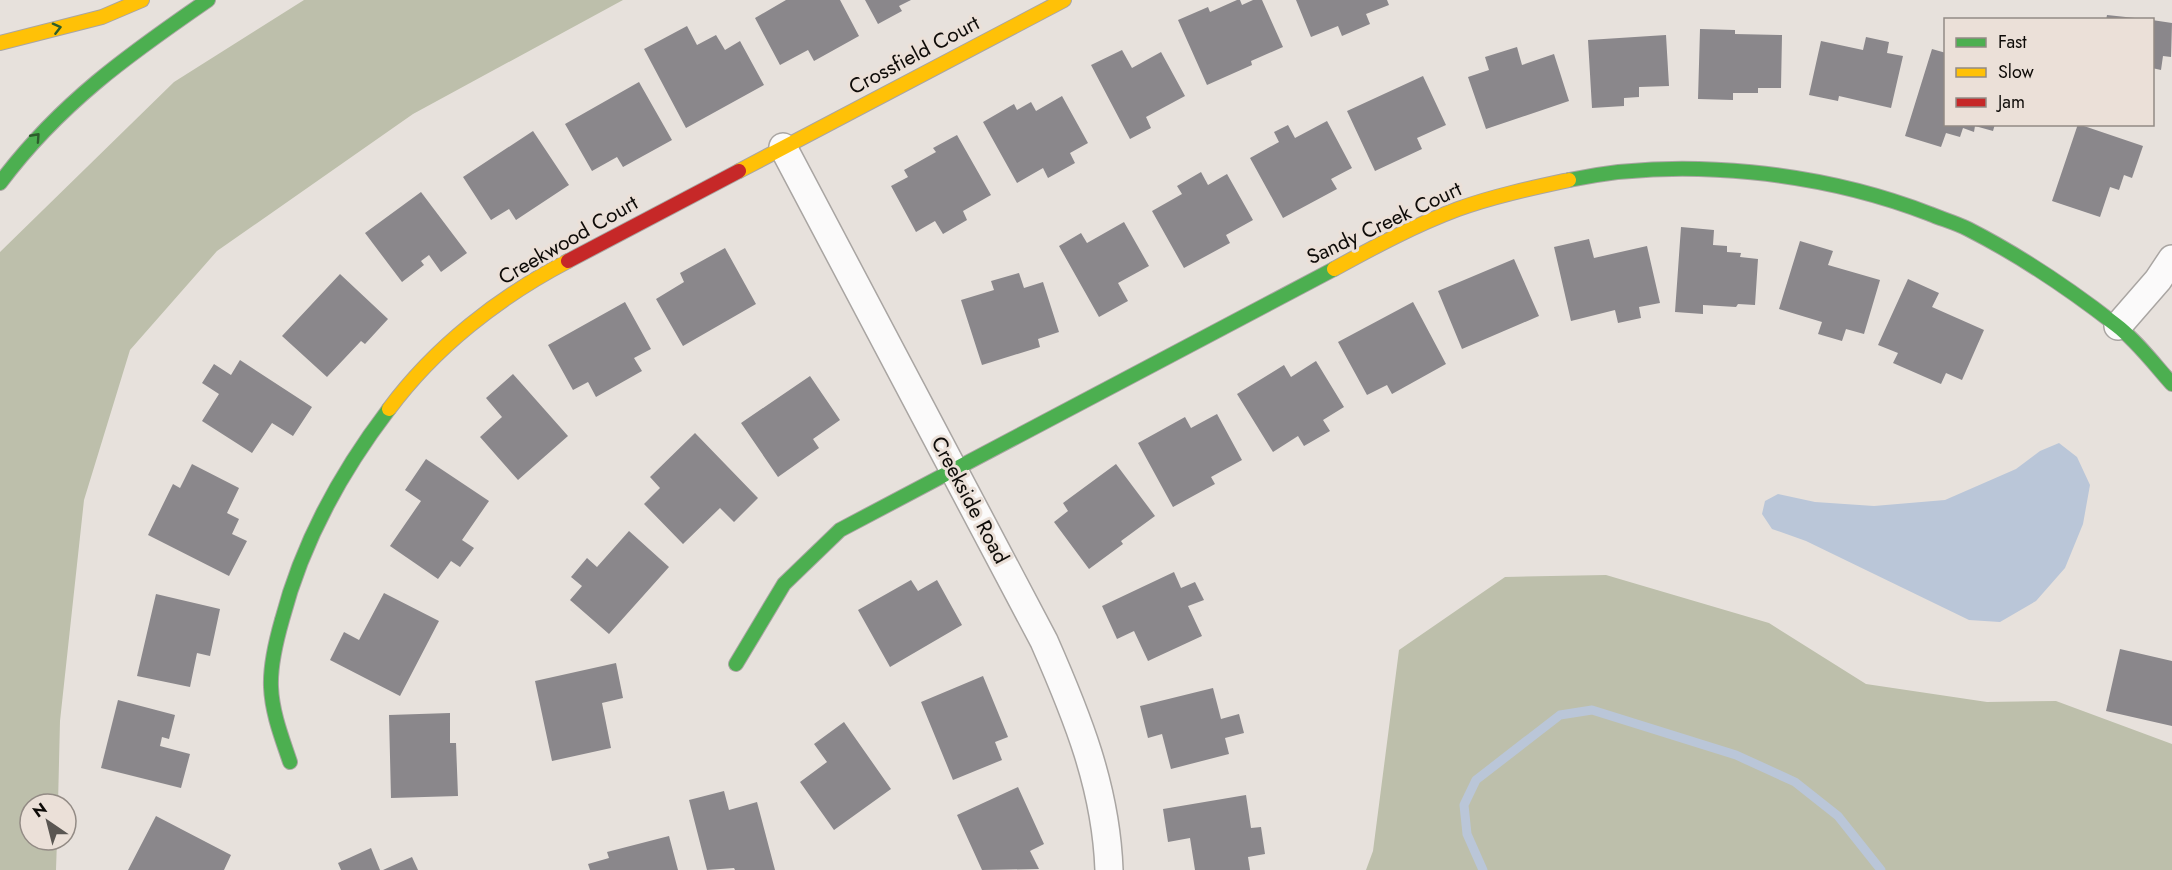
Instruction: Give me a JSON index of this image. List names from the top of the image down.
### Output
{
  "streets": {
    "main road": ["Crossfield Court", "Sandy Creek Court", "Creekwood Court"],
    "street": ["Creekside Road"]
  },
  "crossings": [
    ["Crossfield Court", "Creekwood Court"],
    ["Crossfield Court", "Creekside Road"],
    ["Sandy Creek Court", "Creekside Road"],
    ["Creekwood Court", "Creekside Road"]
  ],
  "legend": ["Fast", "Slow", "Jam"],
  "north": "top left"
}
